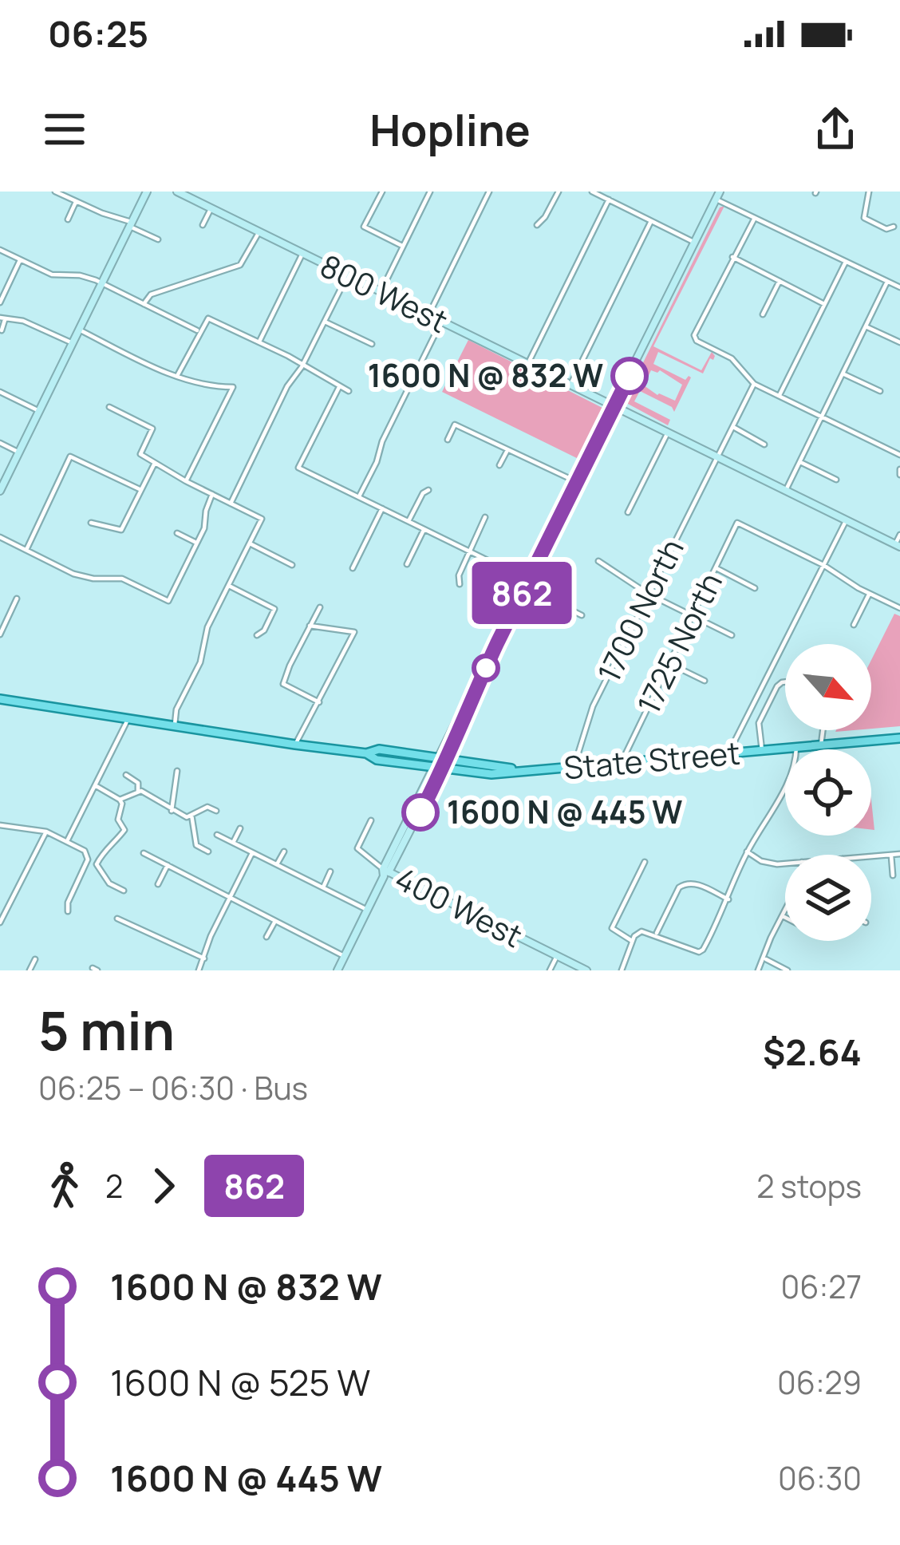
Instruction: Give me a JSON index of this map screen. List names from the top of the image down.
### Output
{
  "streets": {
    "main road": ["State Street"],
    "street": [
      "800 West",
      "1700 North",
      "1725 North",
      "400 West"
    ]
  },
  "crossings": [
    ["800 West", "1700 North"],
    ["1700 North", "State Street"],
    ["1725 North", "State Street"]
  ],
  "places": ["1600 N @ 832 W", "1600 N @ 445 W"],
  "lines": ["bus line 862"],
  "north": "bottom right",
  "page": {
    "status": "06:25",
    "header": "Hopline",
    "on_map": "862",
    "heading": ["5 min", "06:25 – 06:30 · Bus", "$2.64"],
    "legs": ["2", "862", "2 stops"],
    "list": [
      {
        "name": "1600 N @ 832 W",
        "value": "06:27"
      },
      {
        "name": "1600 N @ 525 W",
        "value": "06:29"
      },
      {
        "name": "1600 N @ 445 W",
        "value": "06:30"
      }
    ]
  }
}
